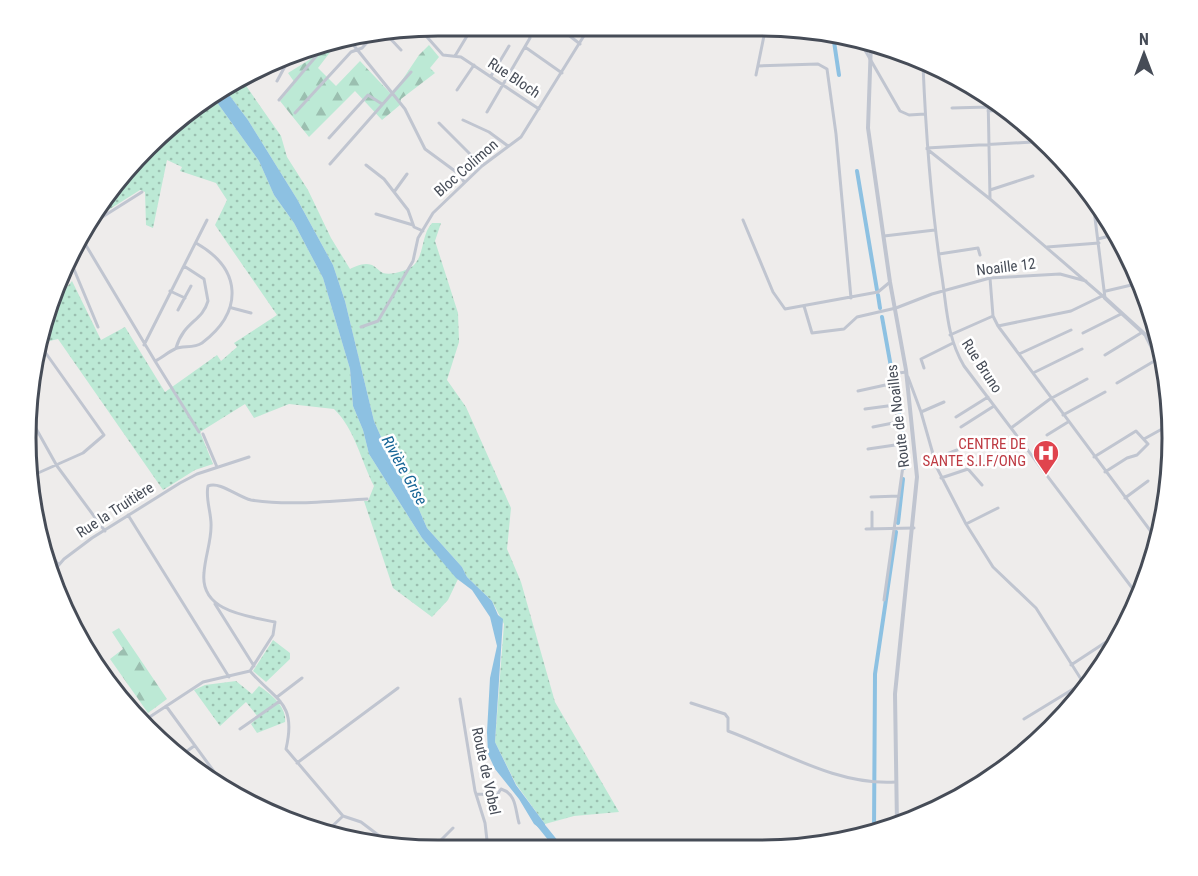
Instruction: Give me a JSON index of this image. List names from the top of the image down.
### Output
{
  "streets": {
    "street": [
      "Rue Bloch",
      "Bloc Colimon",
      "Noaille 12",
      "Rue Bruno",
      "Route de Noailles",
      "Rue la Truitière",
      "Route de Vobel"
    ]
  },
  "crossings": [
    ["Rue Bloch", "Bloc Colimon"],
    ["Noaille 12", "Rue Bruno"],
    ["Noaille 12", "Route de Noailles"]
  ],
  "water": ["Rivière Grise"],
  "places": {
    "hospital": ["CENTRE DE SANTE S.I.F/ONG"]
  },
  "north": "top"
}
